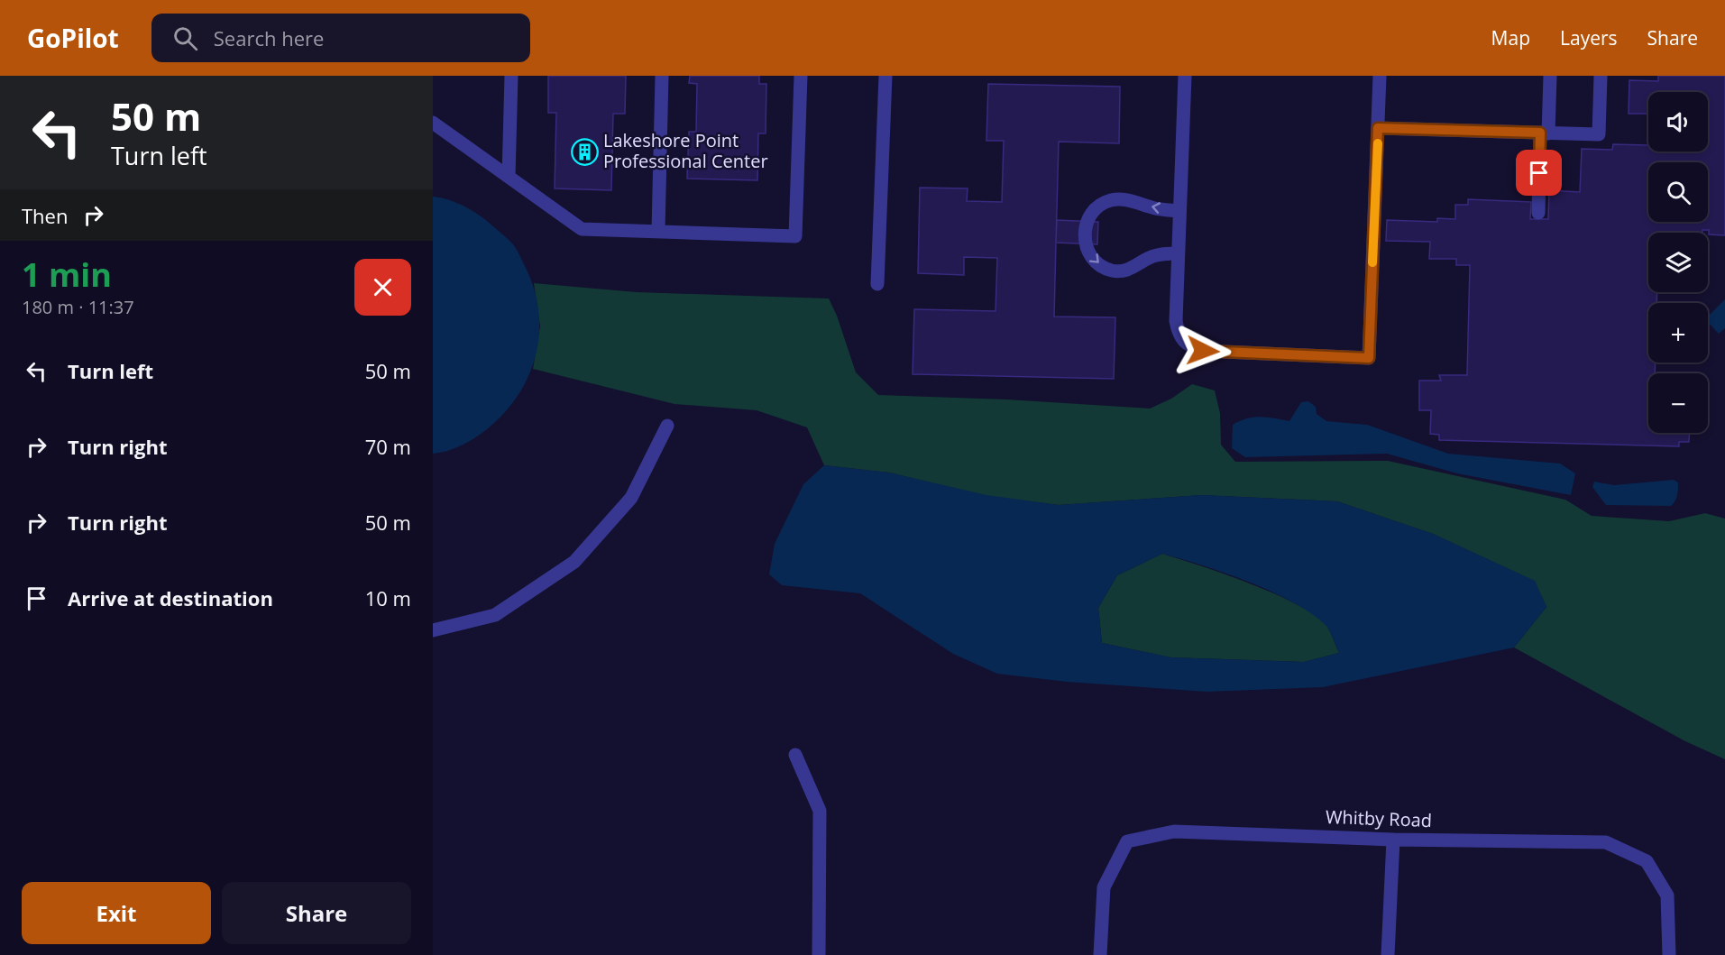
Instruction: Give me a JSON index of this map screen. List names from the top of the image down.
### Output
{
  "streets": {
    "street": ["Whitby Road"]
  },
  "places": {
    "building": ["Lakeshore Point Professional Center"]
  },
  "page": {
    "header": "GoPilot",
    "search": "Search here",
    "nav": ["Map", "Layers", "Share"],
    "turn": ["50 m", "Turn left"],
    "map_buttons": ["+", "−"],
    "then": "Then",
    "heading": ["1 min", "180 m · 11:37"],
    "list": [
      {
        "name": "Turn left",
        "value": "50 m"
      },
      {
        "name": "Turn right",
        "value": "70 m"
      },
      {
        "name": "Turn right",
        "value": "50 m"
      },
      {
        "name": "Arrive at destination",
        "value": "10 m"
      }
    ],
    "buttons": ["Exit", "Share"]
  }
}
